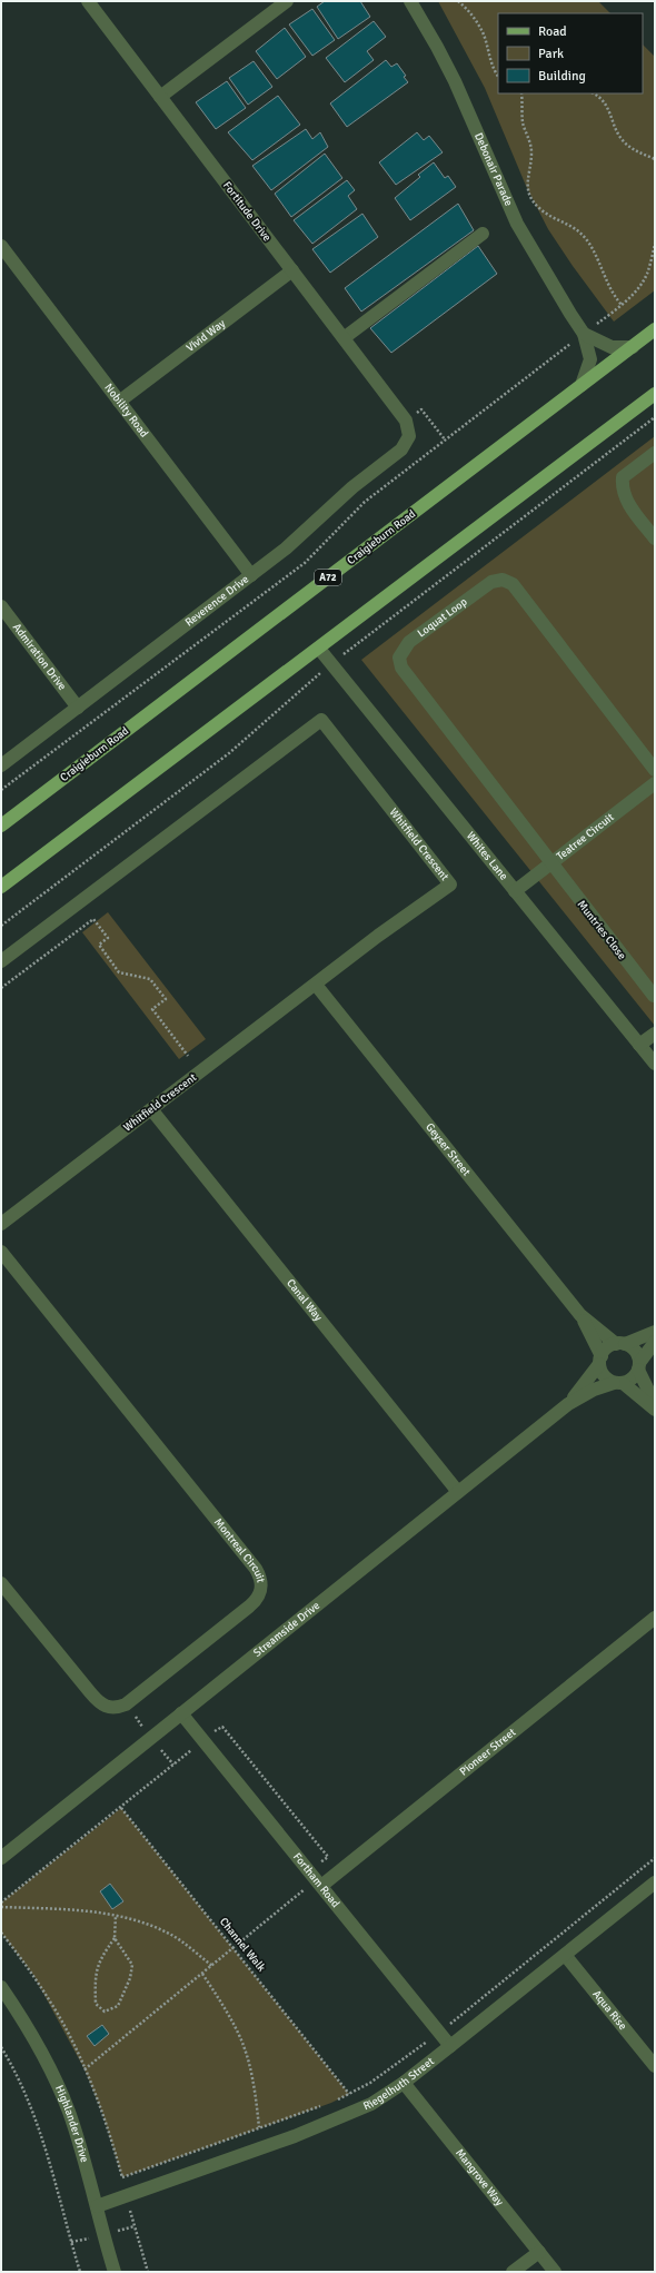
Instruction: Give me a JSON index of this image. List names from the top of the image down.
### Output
{
  "streets": {
    "main road": ["Craigieburn Road", "A72"],
    "street": [
      "Debonair Parade",
      "Fortitude Drive",
      "Vivid Way",
      "Nobility Road",
      "Reverence Drive",
      "Loquat Loop",
      "Admiration Drive",
      "Teatree Circuit",
      "Whitfield Crescent",
      "Whites Lane",
      "Muntries Close",
      "Geyser Street",
      "Canal Way",
      "Montreal Circuit",
      "Streamside Drive",
      "Pioneer Street",
      "Fortham Road",
      "Aqua Rise",
      "Riegelhuth Street",
      "Highlander Drive",
      "Mangrove Way"
    ],
    "path": ["Channel Walk"]
  },
  "crossings": [
    ["Fortitude Drive", "Vivid Way"],
    ["Fortitude Drive", "Reverence Drive"],
    ["Vivid Way", "Nobility Road"],
    ["Nobility Road", "Reverence Drive"],
    ["Reverence Drive", "Admiration Drive"],
    ["Loquat Loop", "Teatree Circuit"],
    ["Loquat Loop", "Muntries Close"],
    ["Teatree Circuit", "Whites Lane"],
    ["Teatree Circuit", "Muntries Close"],
    ["Whitfield Crescent", "Geyser Street"],
    ["Whitfield Crescent", "Canal Way"],
    ["Geyser Street", "Streamside Drive"],
    ["Canal Way", "Streamside Drive"],
    ["Streamside Drive", "Fortham Road"],
    ["Pioneer Street", "Fortham Road"],
    ["Fortham Road", "Riegelhuth Street"],
    ["Aqua Rise", "Riegelhuth Street"],
    ["Riegelhuth Street", "Highlander Drive"],
    ["Riegelhuth Street", "Mangrove Way"]
  ],
  "legend": ["Road", "Park", "Building"]
}
